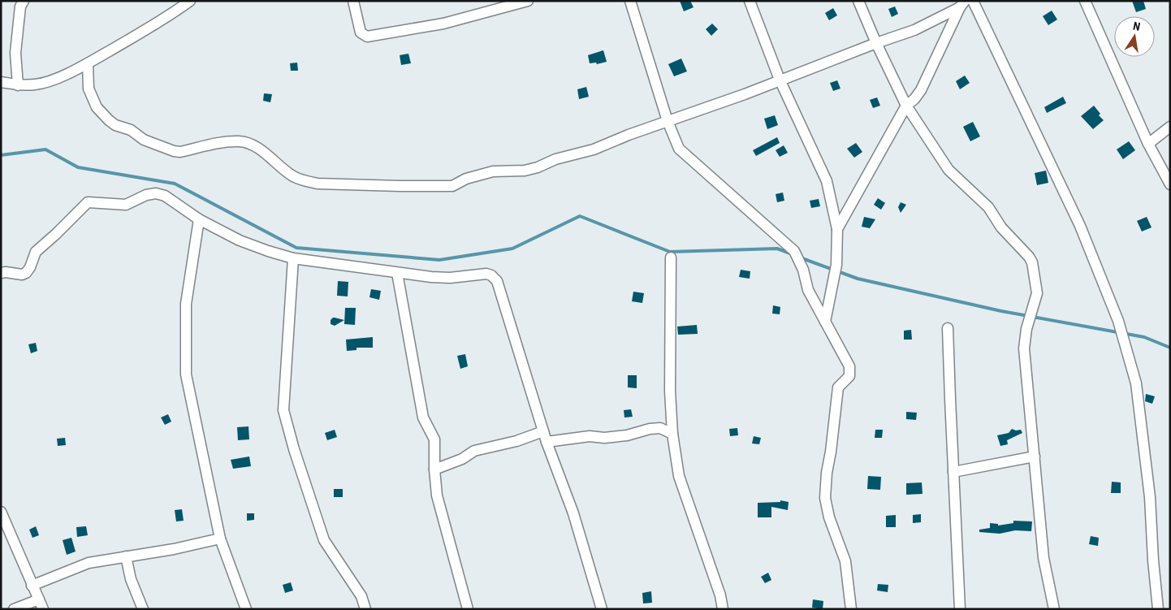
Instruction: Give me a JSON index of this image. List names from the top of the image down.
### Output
{
  "north": "top"
}
